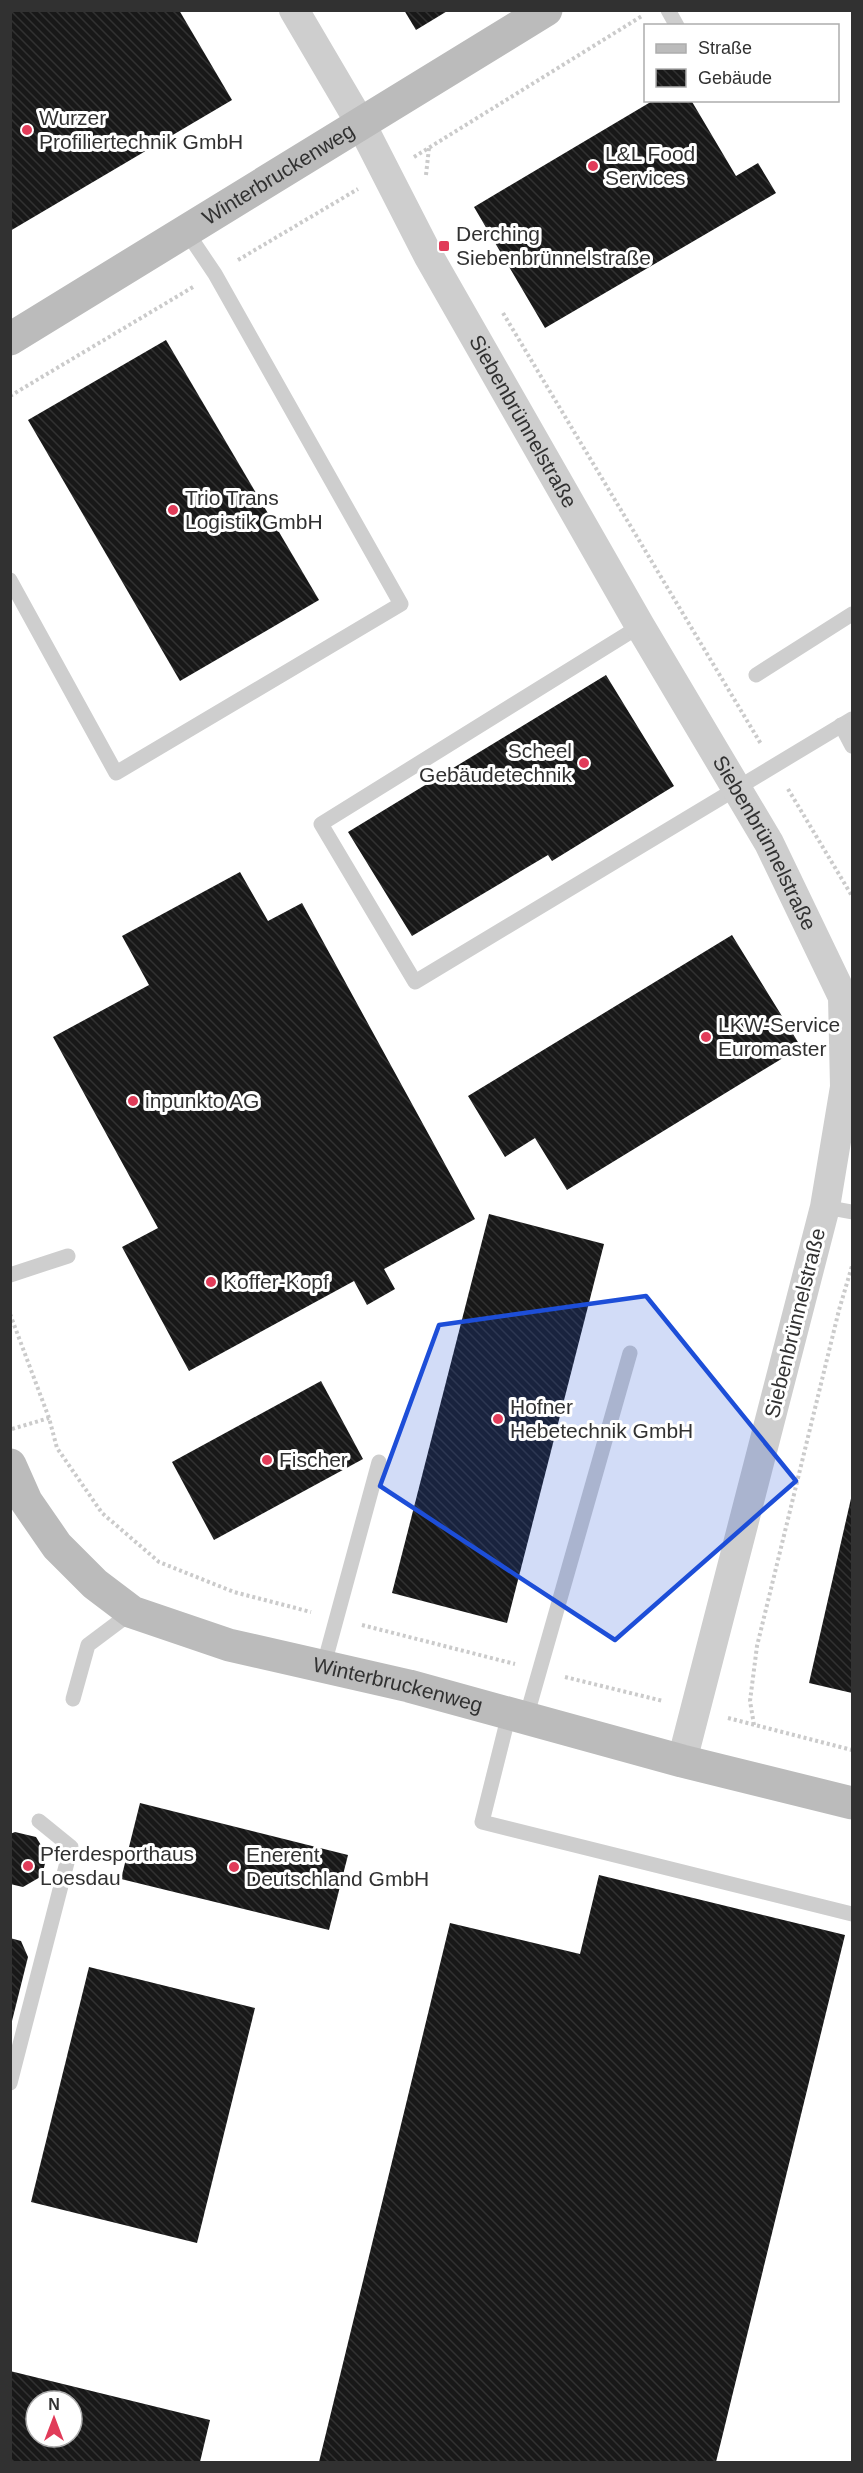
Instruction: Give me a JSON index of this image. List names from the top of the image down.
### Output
{
  "streets": {
    "street": ["Winterbruckenweg", "Siebenbrünnelstraße"]
  },
  "crossings": [
    ["Winterbruckenweg", "Siebenbrünnelstraße"]
  ],
  "places": {
    "other": [
      "Wurzer Profiliertechnik GmbH",
      "L&L Food Services",
      "Trio Trans Logistik GmbH",
      "Scheel Gebäudetechnik",
      "LKW-Service Euromaster",
      "inpunkto AG",
      "Koffer-Kopf",
      "Hofner Hebetechnik GmbH",
      "Fischer",
      "Pferdesporthaus Loesdau",
      "Enerent Deutschland GmbH"
    ],
    "transit": ["Derching Siebenbrünnelstraße"]
  },
  "legend": ["Straße", "Gebäude"],
  "north": "top"
}
